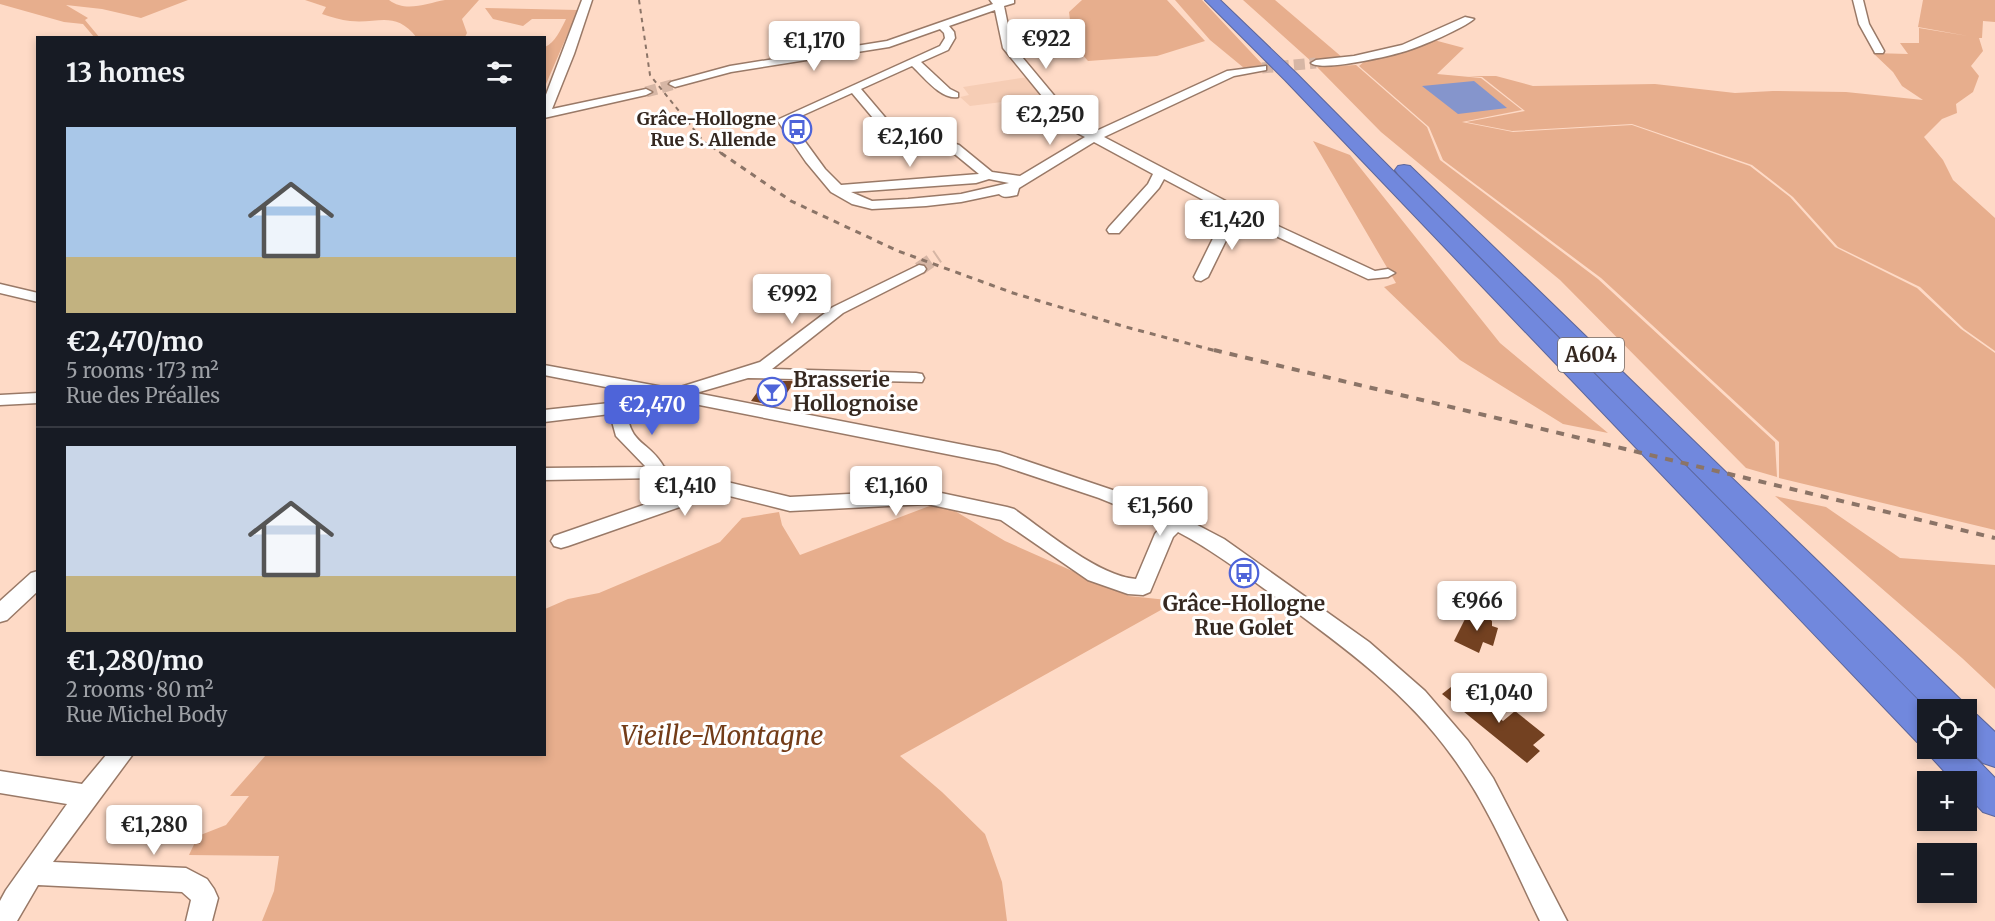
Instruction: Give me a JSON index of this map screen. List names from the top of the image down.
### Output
{
  "streets": {
    "highway": ["A604"]
  },
  "parks": ["Vieille-Montagne"],
  "places": {
    "bus stop": ["Grâce-Hollogne Rue S. Allende", "Grâce-Hollogne Rue Golet"],
    "bar": ["Brasserie Hollognoise"]
  },
  "page": {
    "price": [
      "€922",
      "€1,170",
      "€2,250",
      "€2,160",
      "€1,420",
      "€992",
      "€2,470",
      "€1,410",
      "€1,160",
      "€1,560",
      "€966",
      "€1,040",
      "€1,280"
    ],
    "heading": "13 homes",
    "list": [
      {
        "name": "€2,470/mo",
        "note": "5 rooms · 173 m² · Rue des Préalles"
      },
      {
        "name": "€1,280/mo",
        "note": "2 rooms · 80 m² · Rue Michel Body"
      }
    ],
    "map_buttons": ["+", "−"]
  }
}
